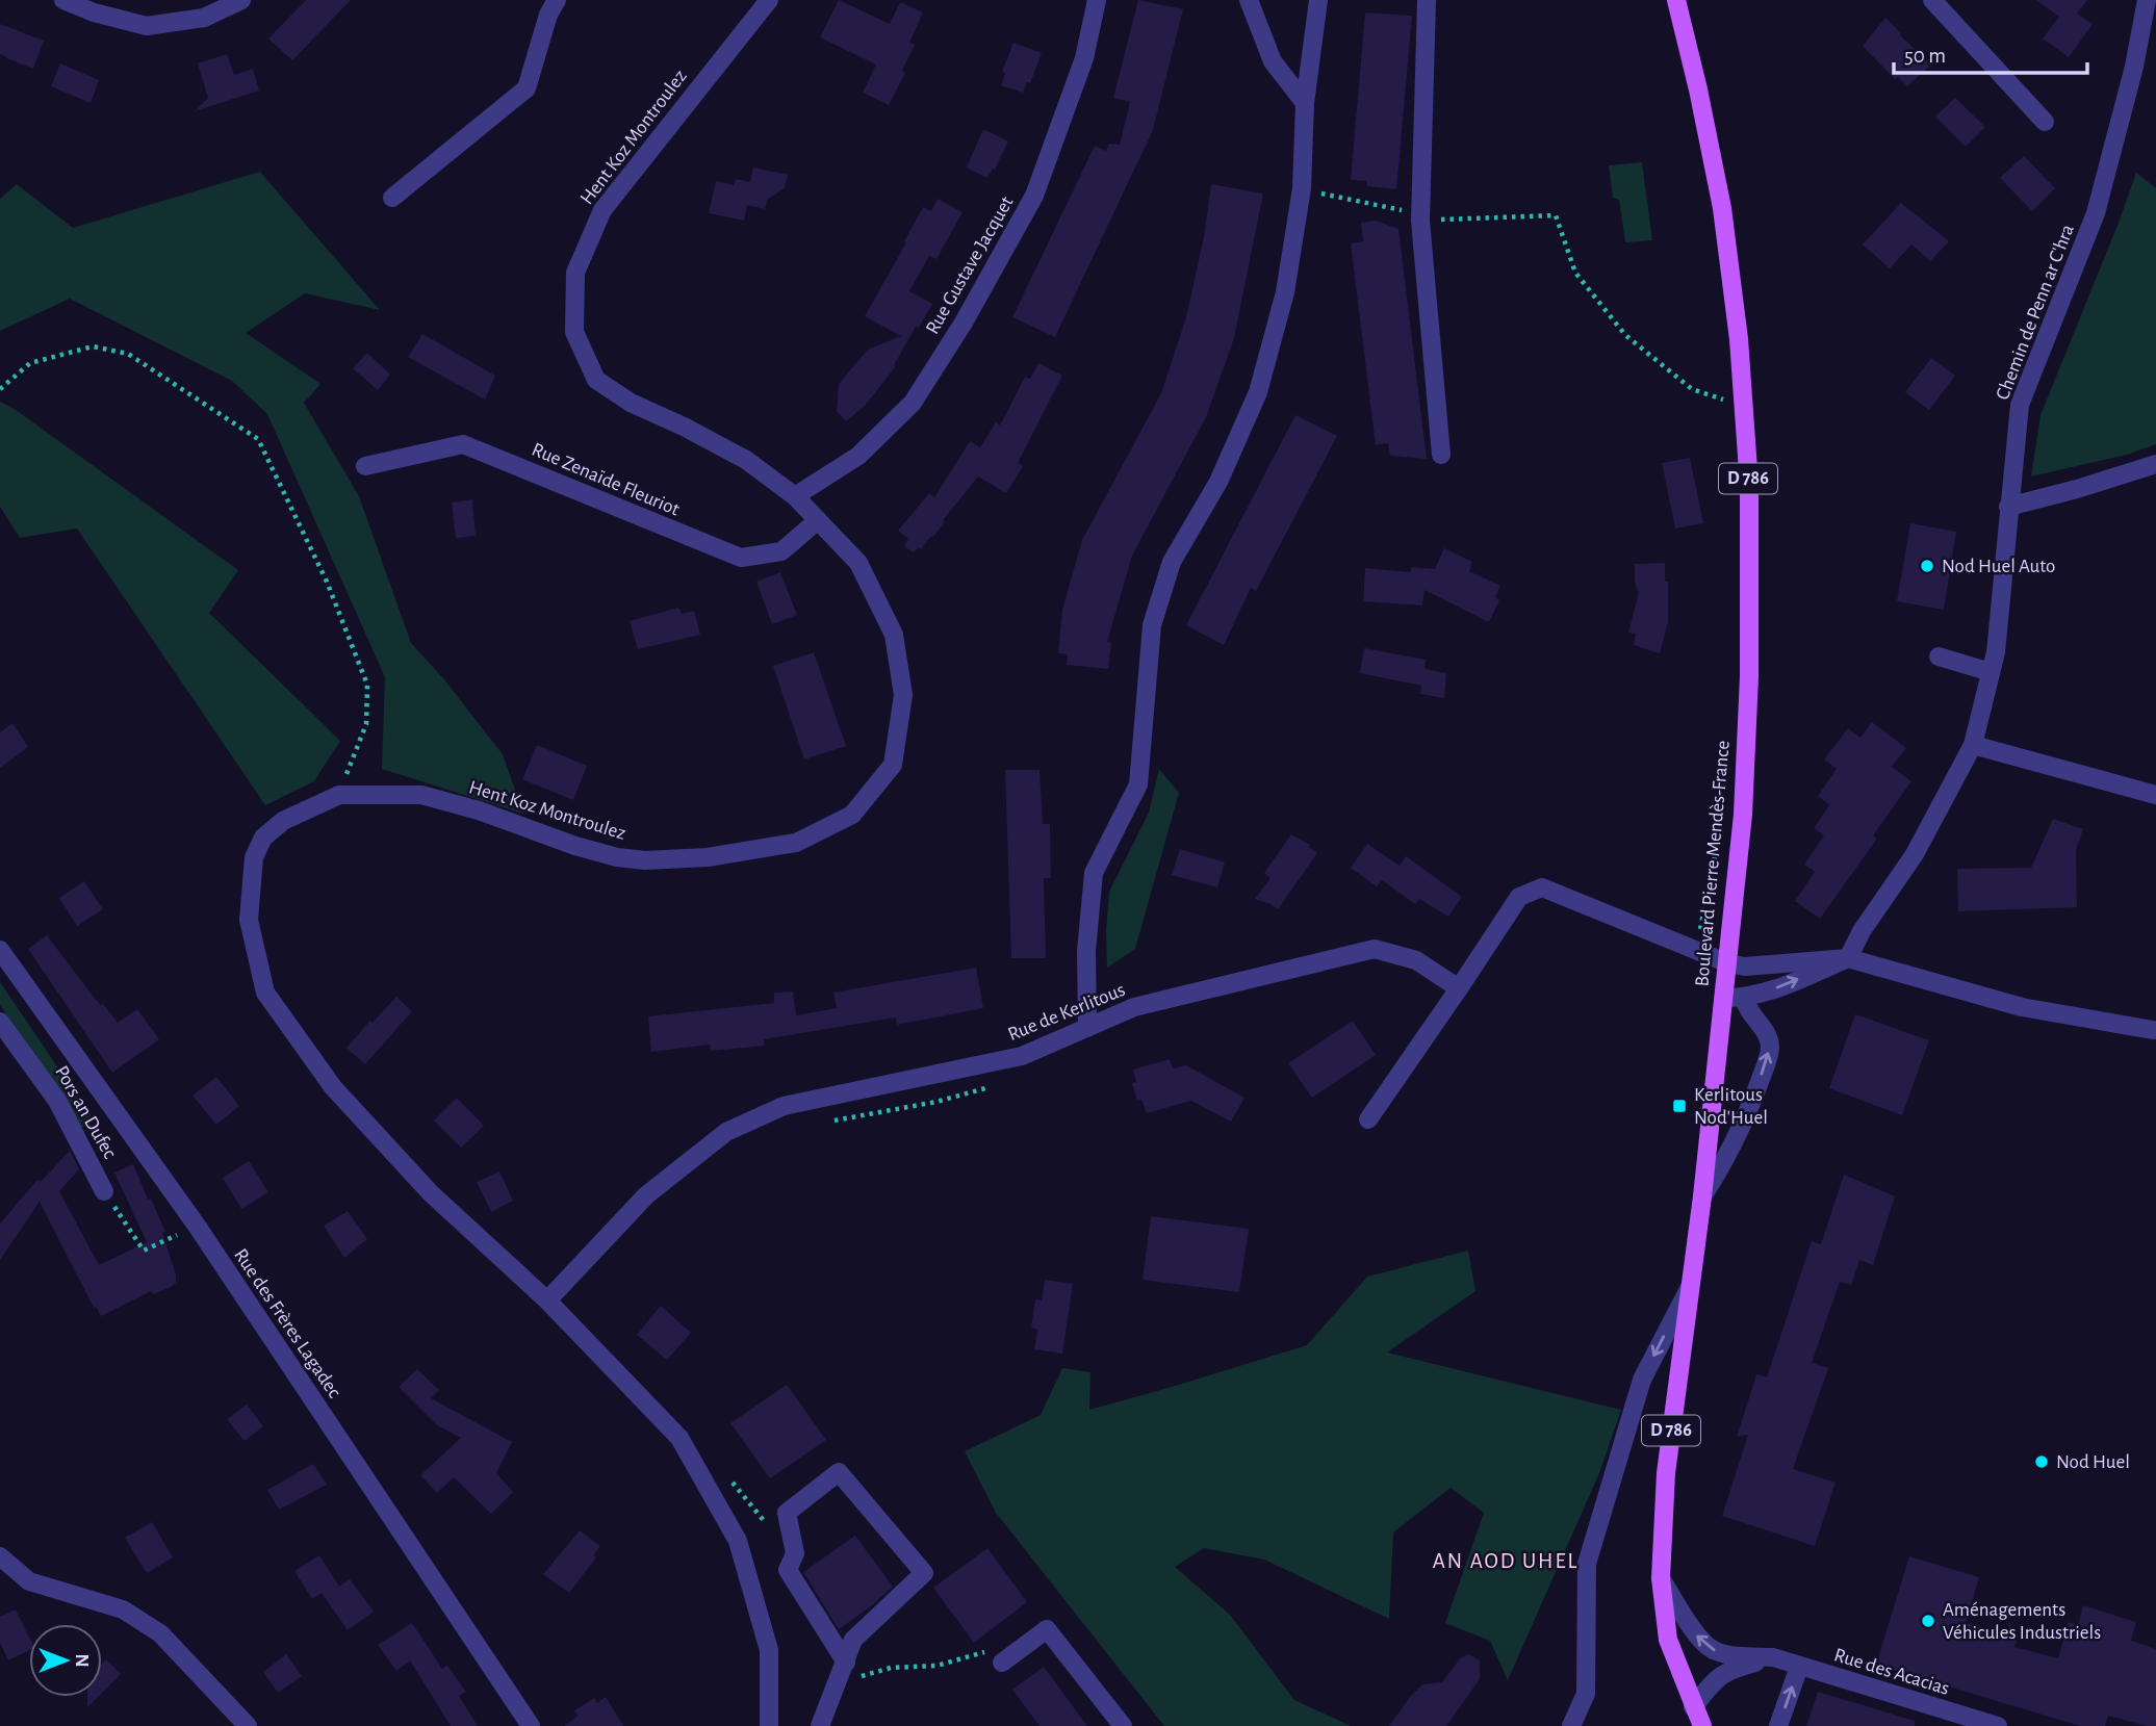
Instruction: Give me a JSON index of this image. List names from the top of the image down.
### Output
{
  "streets": {
    "main road": ["D 786", "Boulevard Pierre Mendès-France"],
    "street": [
      "Hent Koz Montroulez",
      "Rue Gustave Jacquet",
      "Chemin de Penn ar C'hra",
      "Rue Zenaïde Fleuriot",
      "Rue de Kerlitous",
      "Pors an Dufec",
      "Rue des Frères Lagadec",
      "Rue des Acacias"
    ]
  },
  "crossings": [
    ["Hent Koz Montroulez", "Rue Gustave Jacquet"],
    ["Hent Koz Montroulez", "Rue Zenaïde Fleuriot"],
    ["Hent Koz Montroulez", "Rue de Kerlitous"],
    ["Boulevard Pierre Mendès-France", "Rue des Acacias"]
  ],
  "one_way": ["Rue des Acacias"],
  "districts": ["AN AOD UHEL"],
  "places": {
    "other": ["Nod Huel Auto", "Nod Huel", "Aménagements Véhicules Industriels"],
    "transit": ["Kerlitous Nod'Huel"]
  },
  "scale_bar": "50 m",
  "north": "right"
}
